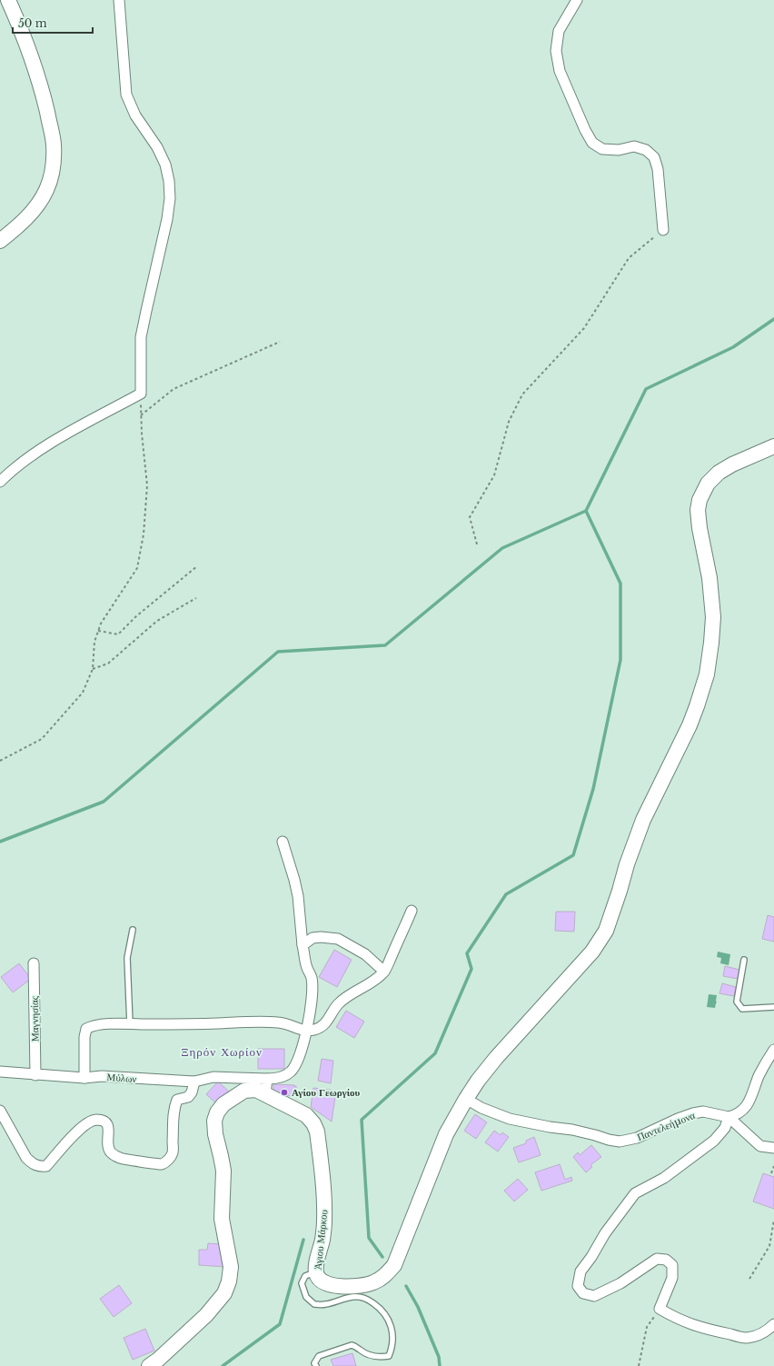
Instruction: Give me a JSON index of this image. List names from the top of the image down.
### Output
{
  "streets": {
    "street": [
      "Μαγνησίας",
      "Μύλων",
      "Παντελεήμονα",
      "Άγιου Μάρκου"
    ]
  },
  "crossings": [
    ["Μαγνησίας", "Μύλων"],
    ["Παντελεήμονα", "Άγιου Μάρκου"]
  ],
  "districts": ["Ξηρόν Χωρίον"],
  "places": ["Αγίου Γεωργίου"],
  "scale_bar": "50 m"
}
